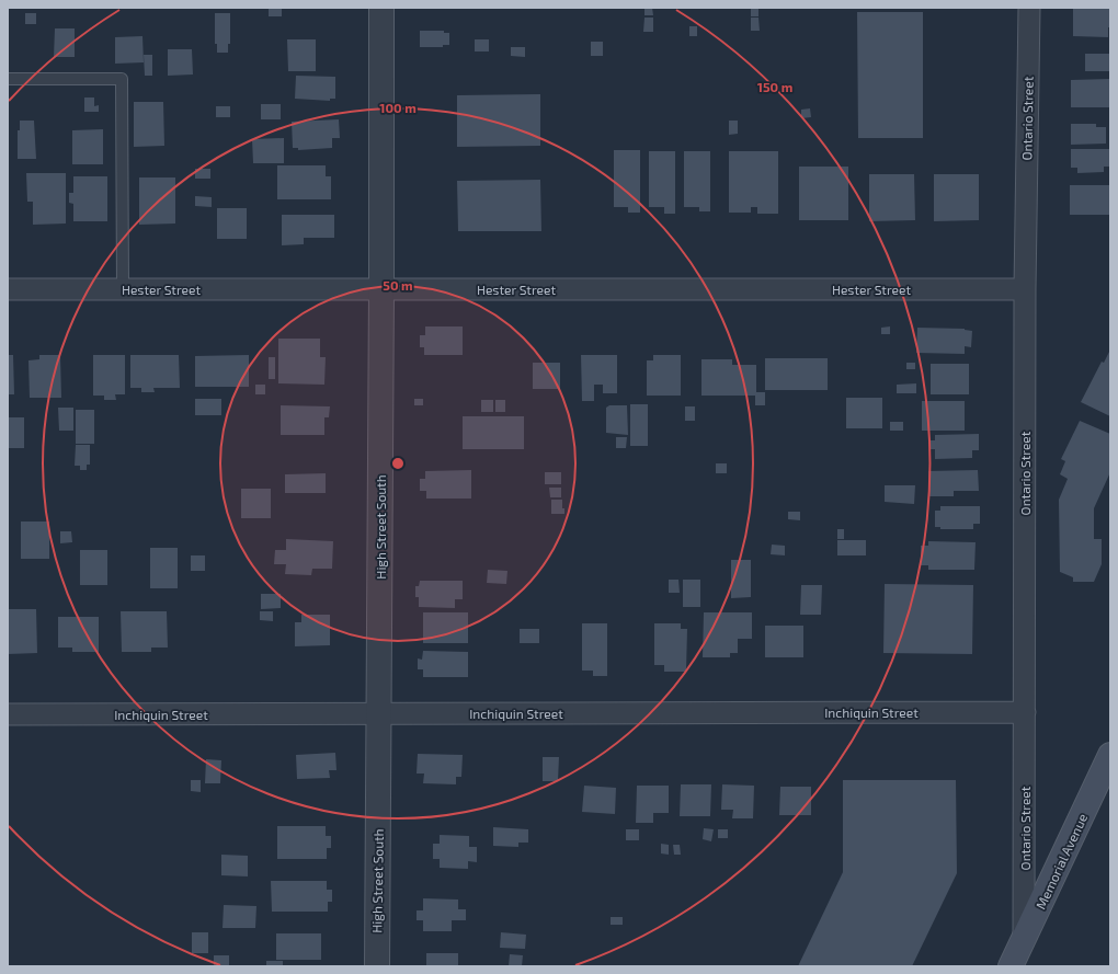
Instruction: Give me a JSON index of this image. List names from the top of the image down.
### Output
{
  "streets": {
    "main road": ["Memorial Avenue"],
    "street": [
      "Ontario Street",
      "Hester Street",
      "High Street South",
      "Inchiquin Street"
    ]
  },
  "crossings": [
    ["Ontario Street", "Hester Street"],
    ["Ontario Street", "Inchiquin Street"],
    ["Ontario Street", "Memorial Avenue"],
    ["Hester Street", "High Street South"],
    ["High Street South", "Inchiquin Street"]
  ],
  "rings": ["150 m", "100 m", "50 m"]
}
